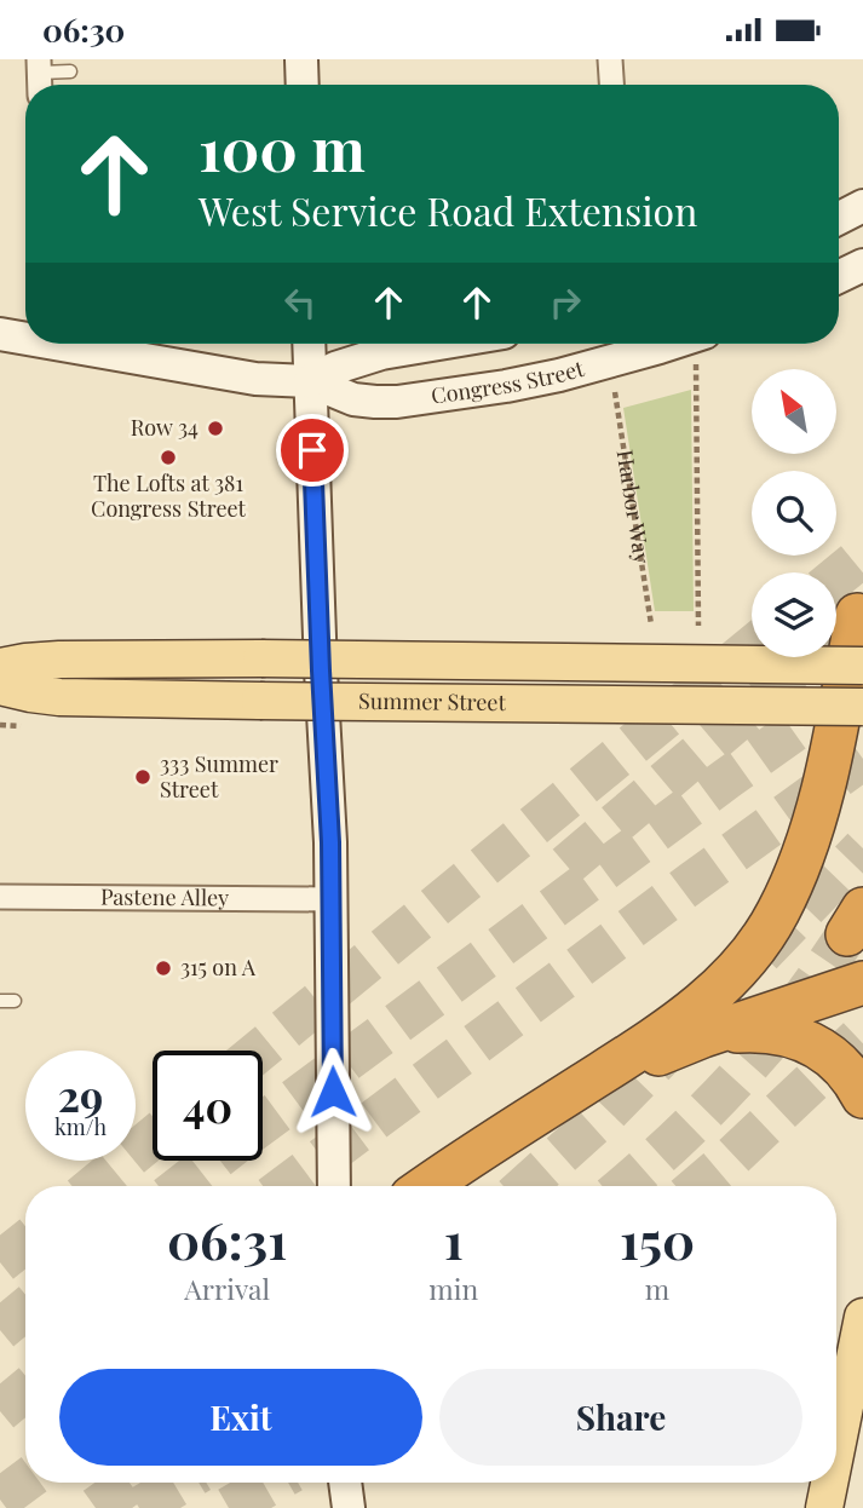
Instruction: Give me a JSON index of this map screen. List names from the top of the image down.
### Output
{
  "streets": {
    "main road": ["Congress Street", "Summer Street"],
    "street": ["Pastene Alley"],
    "path": ["Harbor Way"]
  },
  "places": [
    "Row 34",
    "The Lofts at 381 Congress Street",
    "333 Summer Street",
    "315 on A"
  ],
  "north": "top left",
  "page": {
    "status": "06:30",
    "turn": ["100 m", "West Service Road Extension"],
    "speed": "29 km/h",
    "limit": "40",
    "eta": [
      "06:31",
      "Arrival",
      "1",
      "min",
      "150",
      "m"
    ],
    "buttons": ["Exit", "Share"]
  }
}
